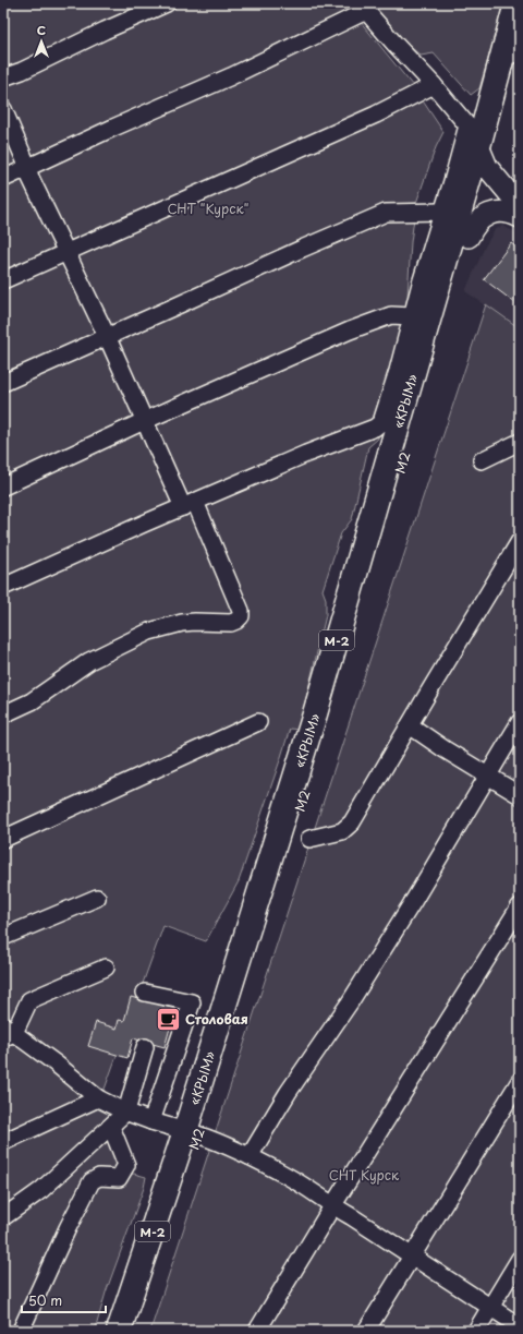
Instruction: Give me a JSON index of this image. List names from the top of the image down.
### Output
{
  "streets": {
    "highway": ["«КРЫМ»", "М2", "М-2"]
  },
  "crossings": [
    ["«КРЫМ»", "М2"]
  ],
  "parks": ["СНТ \"Курск\"", "СНТ Курск"],
  "places": {
    "cafe": ["Столовая"]
  },
  "scale_bar": "50 m",
  "north": "top"
}
